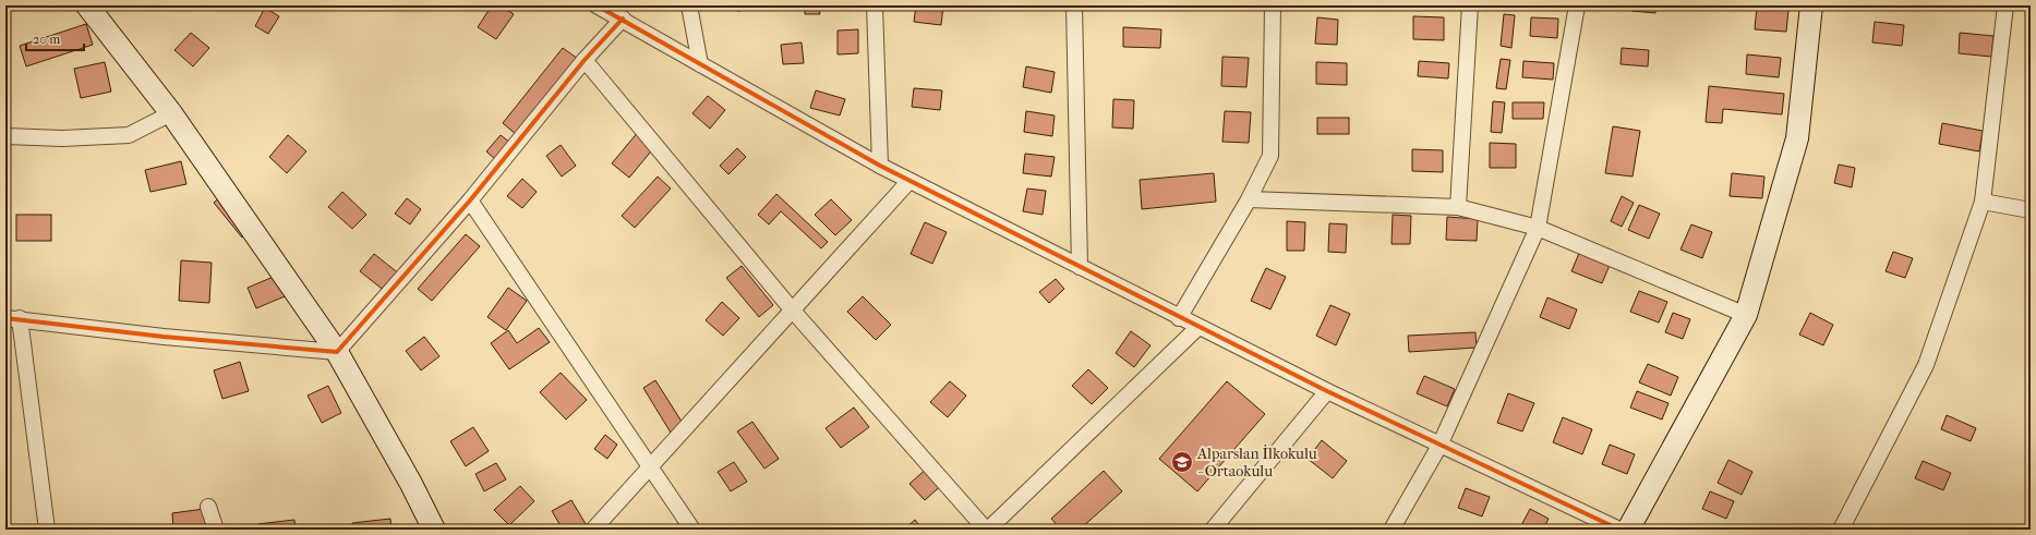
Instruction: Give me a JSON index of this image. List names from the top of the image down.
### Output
{
  "places": {
    "school or university": ["Alparslan İlkokulu - Ortaokulu"]
  },
  "scale_bar": "20 m"
}
